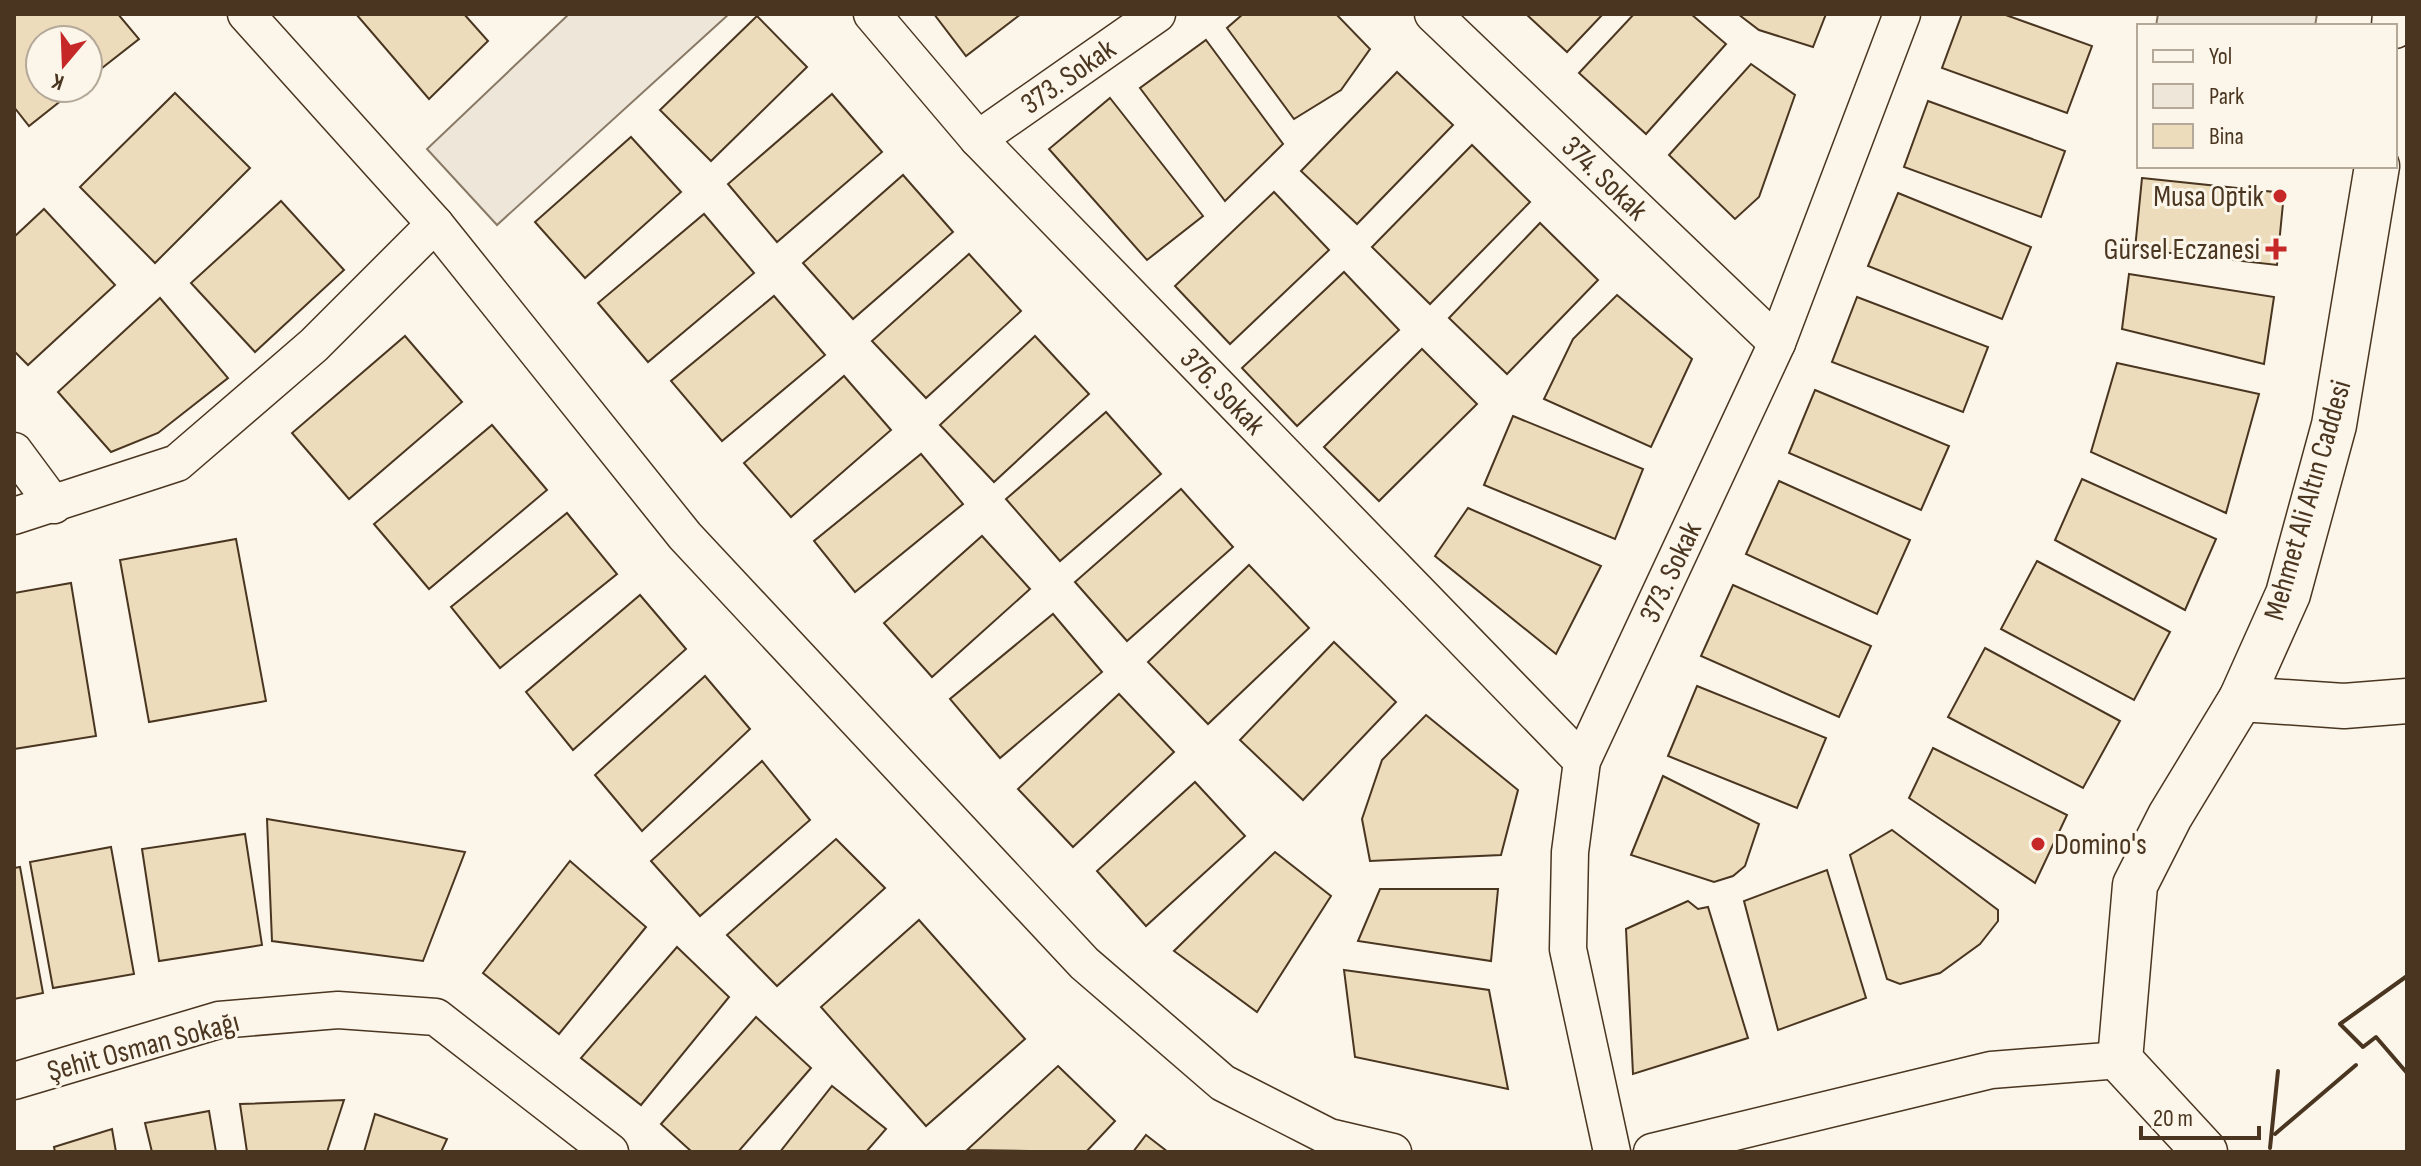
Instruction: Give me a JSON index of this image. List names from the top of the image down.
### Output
{
  "streets": {
    "street": [
      "373. Sokak",
      "374. Sokak",
      "376. Sokak",
      "Mehmet Ali Altın Caddesi",
      "Şehit Osman Sokağı"
    ]
  },
  "crossings": [
    ["373. Sokak", "374. Sokak"],
    ["373. Sokak", "376. Sokak"]
  ],
  "places": {
    "other": ["Musa Optik", "Domino's"],
    "health": ["Gürsel Eczanesi"]
  },
  "legend": ["Yol", "Park", "Bina"],
  "scale_bar": "20 m",
  "north": "bottom"
}
